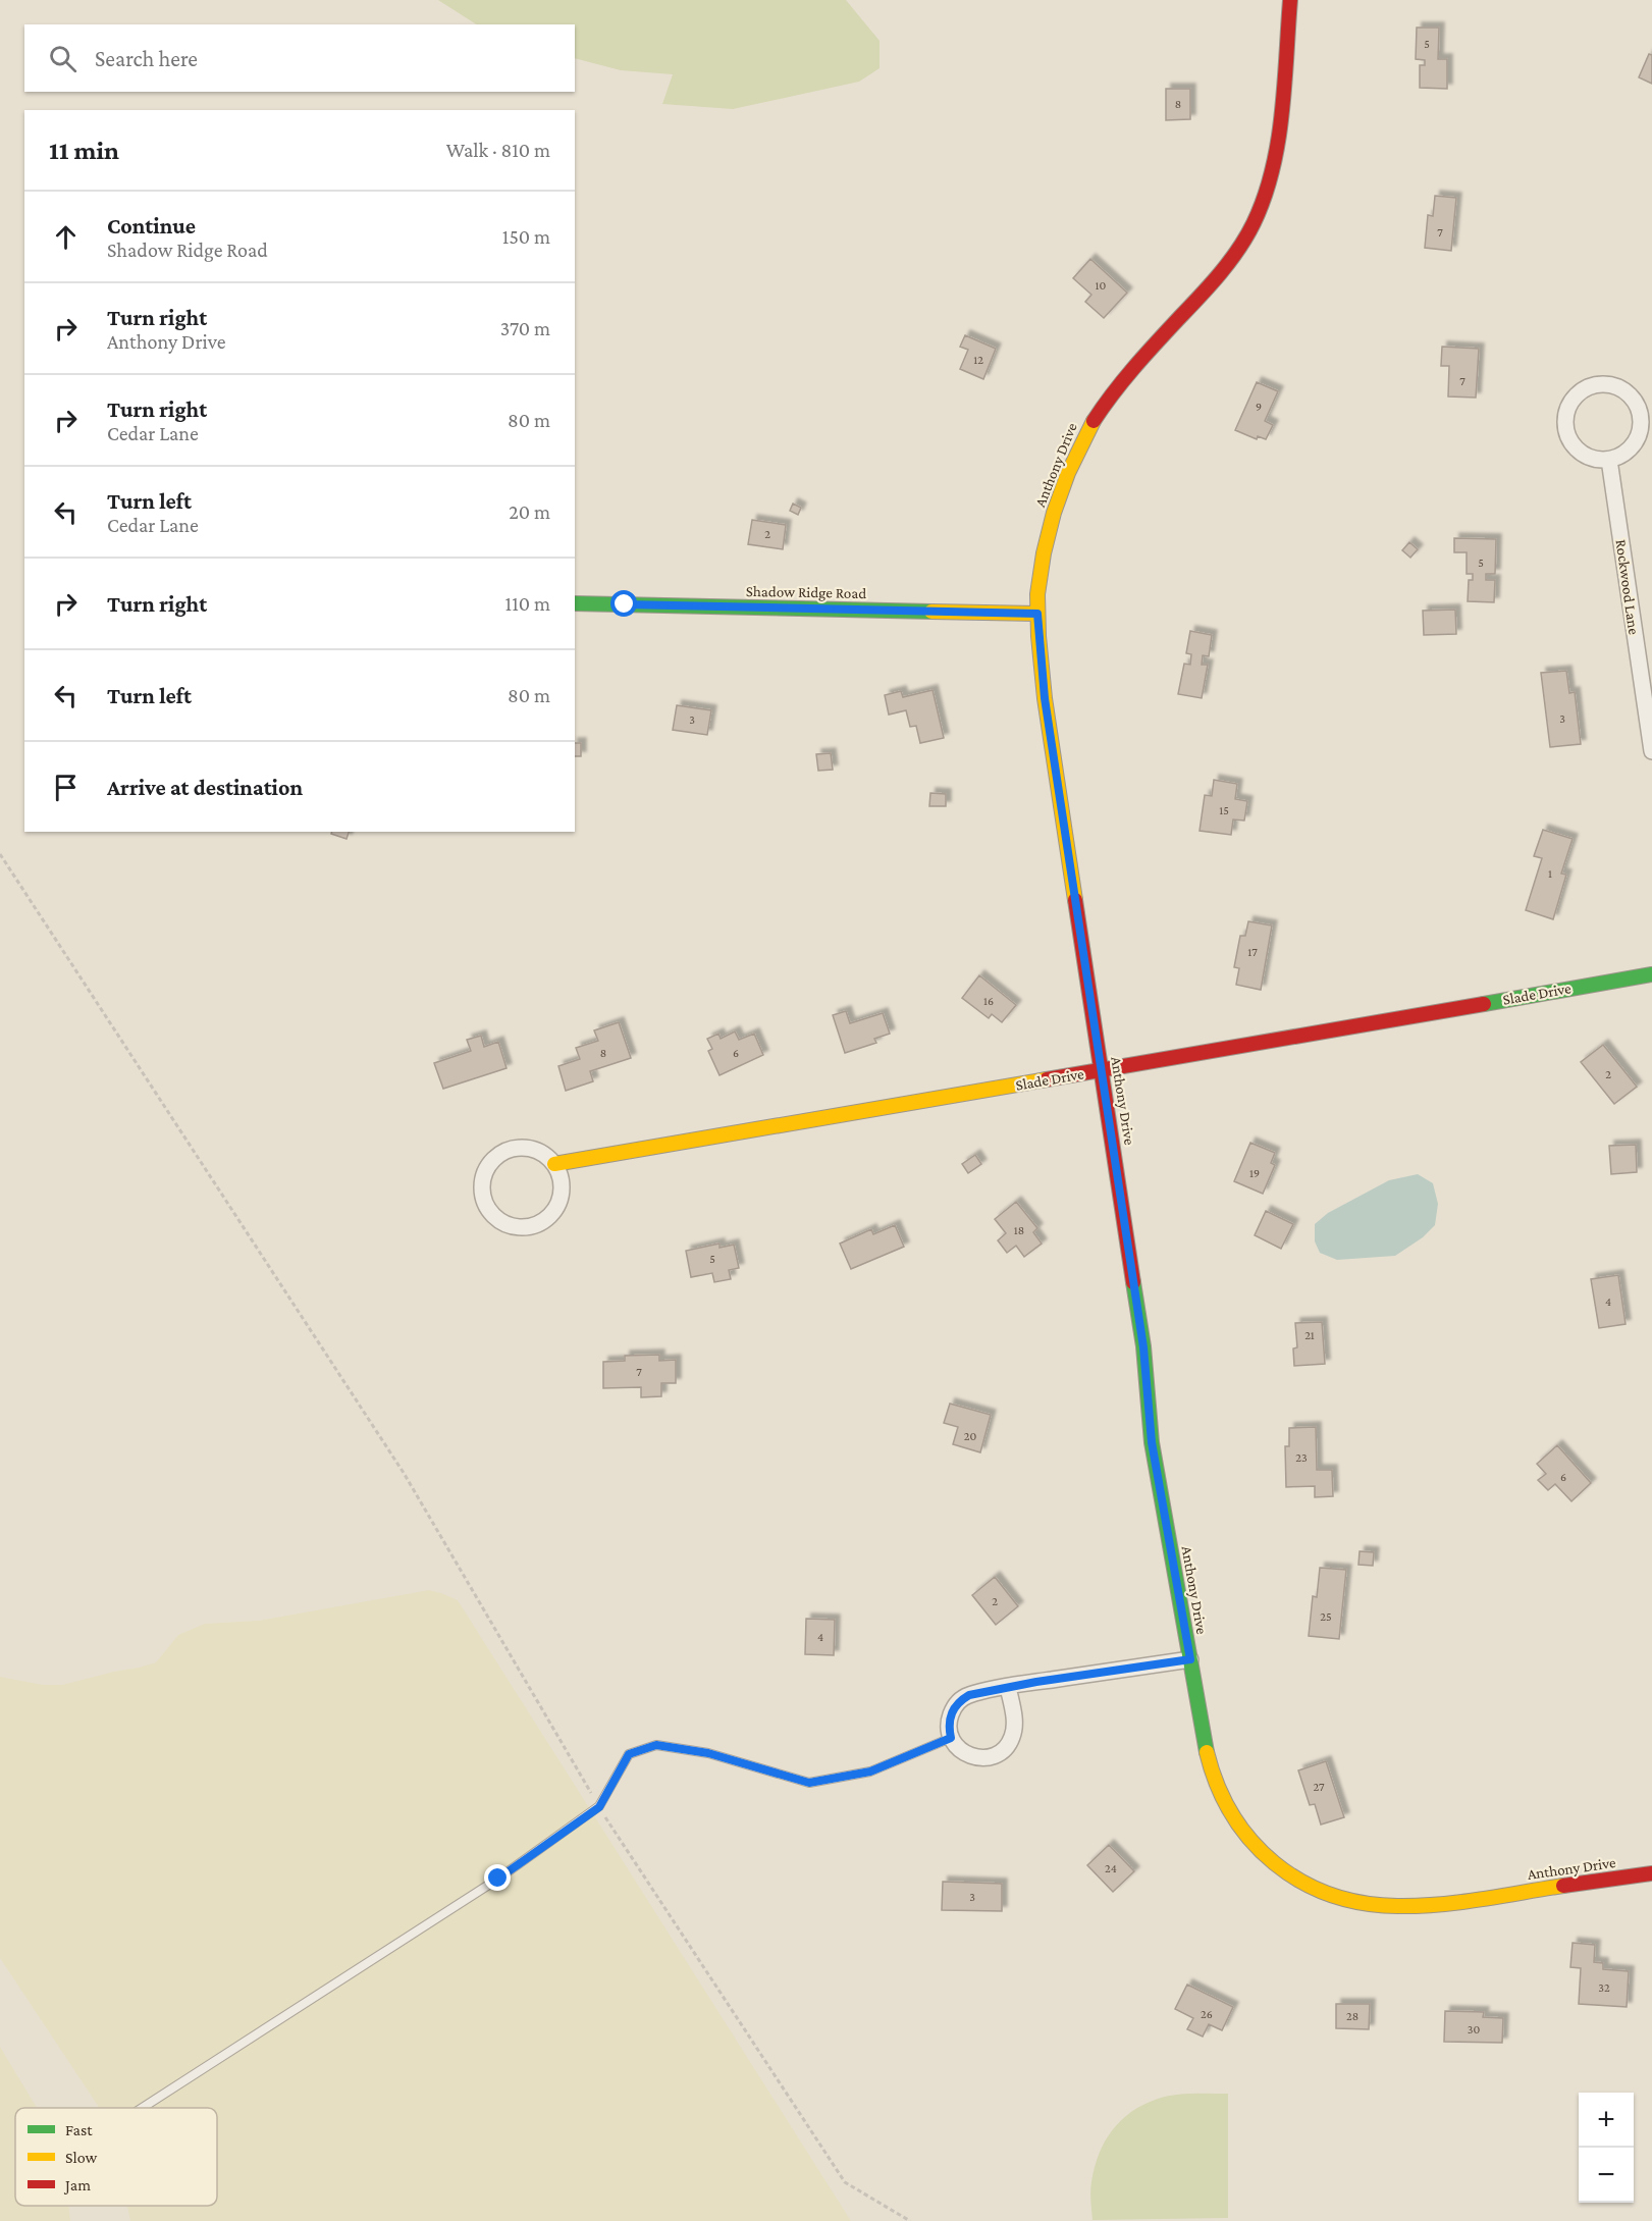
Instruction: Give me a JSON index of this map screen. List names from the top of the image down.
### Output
{
  "streets": {
    "street": [
      "Anthony Drive",
      "Rockwood Lane",
      "Shadow Ridge Road",
      "Slade Drive"
    ]
  },
  "crossings": [
    ["Anthony Drive", "Shadow Ridge Road"],
    ["Anthony Drive", "Slade Drive"]
  ],
  "house_numbers": [
    "5",
    "8",
    "7",
    "10",
    "12",
    "7",
    "9",
    "2",
    "5",
    "3",
    "3",
    "15",
    "1",
    "17",
    "16",
    "8",
    "6",
    "2",
    "19",
    "18",
    "5",
    "4",
    "21",
    "7",
    "20",
    "23",
    "6",
    "2",
    "25",
    "4",
    "27",
    "24",
    "3",
    "32",
    "26",
    "28",
    "30"
  ],
  "legend": ["Fast", "Slow", "Jam"],
  "page": {
    "search": "Search here",
    "heading": ["11 min", "Walk · 810 m"],
    "list": [
      ["Continue", "Shadow Ridge Road", "150 m"],
      ["Turn right", "Anthony Drive", "370 m"],
      ["Turn right", "Cedar Lane", "80 m"],
      ["Turn left", "Cedar Lane", "20 m"],
      ["Turn right", "110 m"],
      ["Turn left", "80 m"],
      "Arrive at destination"
    ],
    "map_buttons": ["+", "−"]
  }
}
